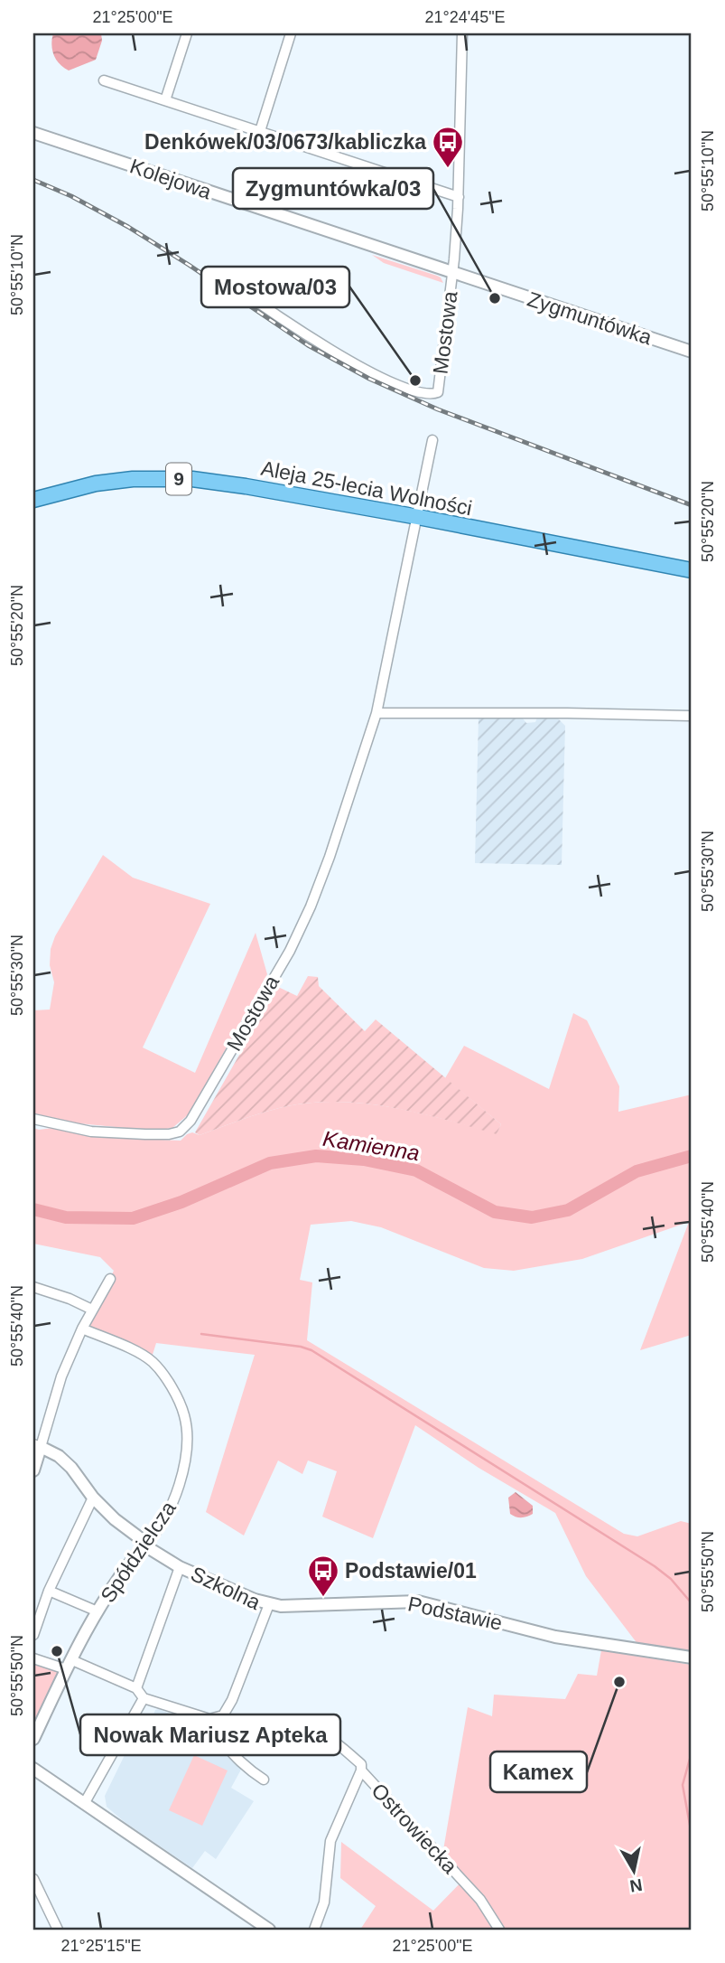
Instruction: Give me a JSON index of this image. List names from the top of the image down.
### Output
{
  "streets": {
    "main road": ["9", "Aleja 25-lecia Wolności"],
    "street": [
      "Kolejowa",
      "Zygmuntówka",
      "Mostowa",
      "Spółdzielcza",
      "Szkolna",
      "Podstawie",
      "Ostrowiecka"
    ]
  },
  "crossings": [
    ["Kolejowa", "Zygmuntówka"],
    ["Kolejowa", "Mostowa"],
    ["Zygmuntówka", "Mostowa"],
    ["Mostowa", "Aleja 25-lecia Wolności"],
    ["Spółdzielcza", "Szkolna"],
    ["Szkolna", "Podstawie"]
  ],
  "water": ["Kamienna"],
  "places": {
    "bus stop": ["Denkówek/03/0673/kabliczka", "Podstawie/01"],
    "other": [
      "Zygmuntówka/03",
      "Mostowa/03",
      "Nowak Mariusz Apteka",
      "Kamex"
    ]
  },
  "north": "bottom",
  "coordinates": [
    "21°25'00\"E",
    "21°24'45\"E",
    "50°55'10\"N",
    "50°55'20\"N",
    "50°55'30\"N",
    "50°55'40\"N",
    "50°55'50\"N",
    "21°25'15\"E"
  ]
}
